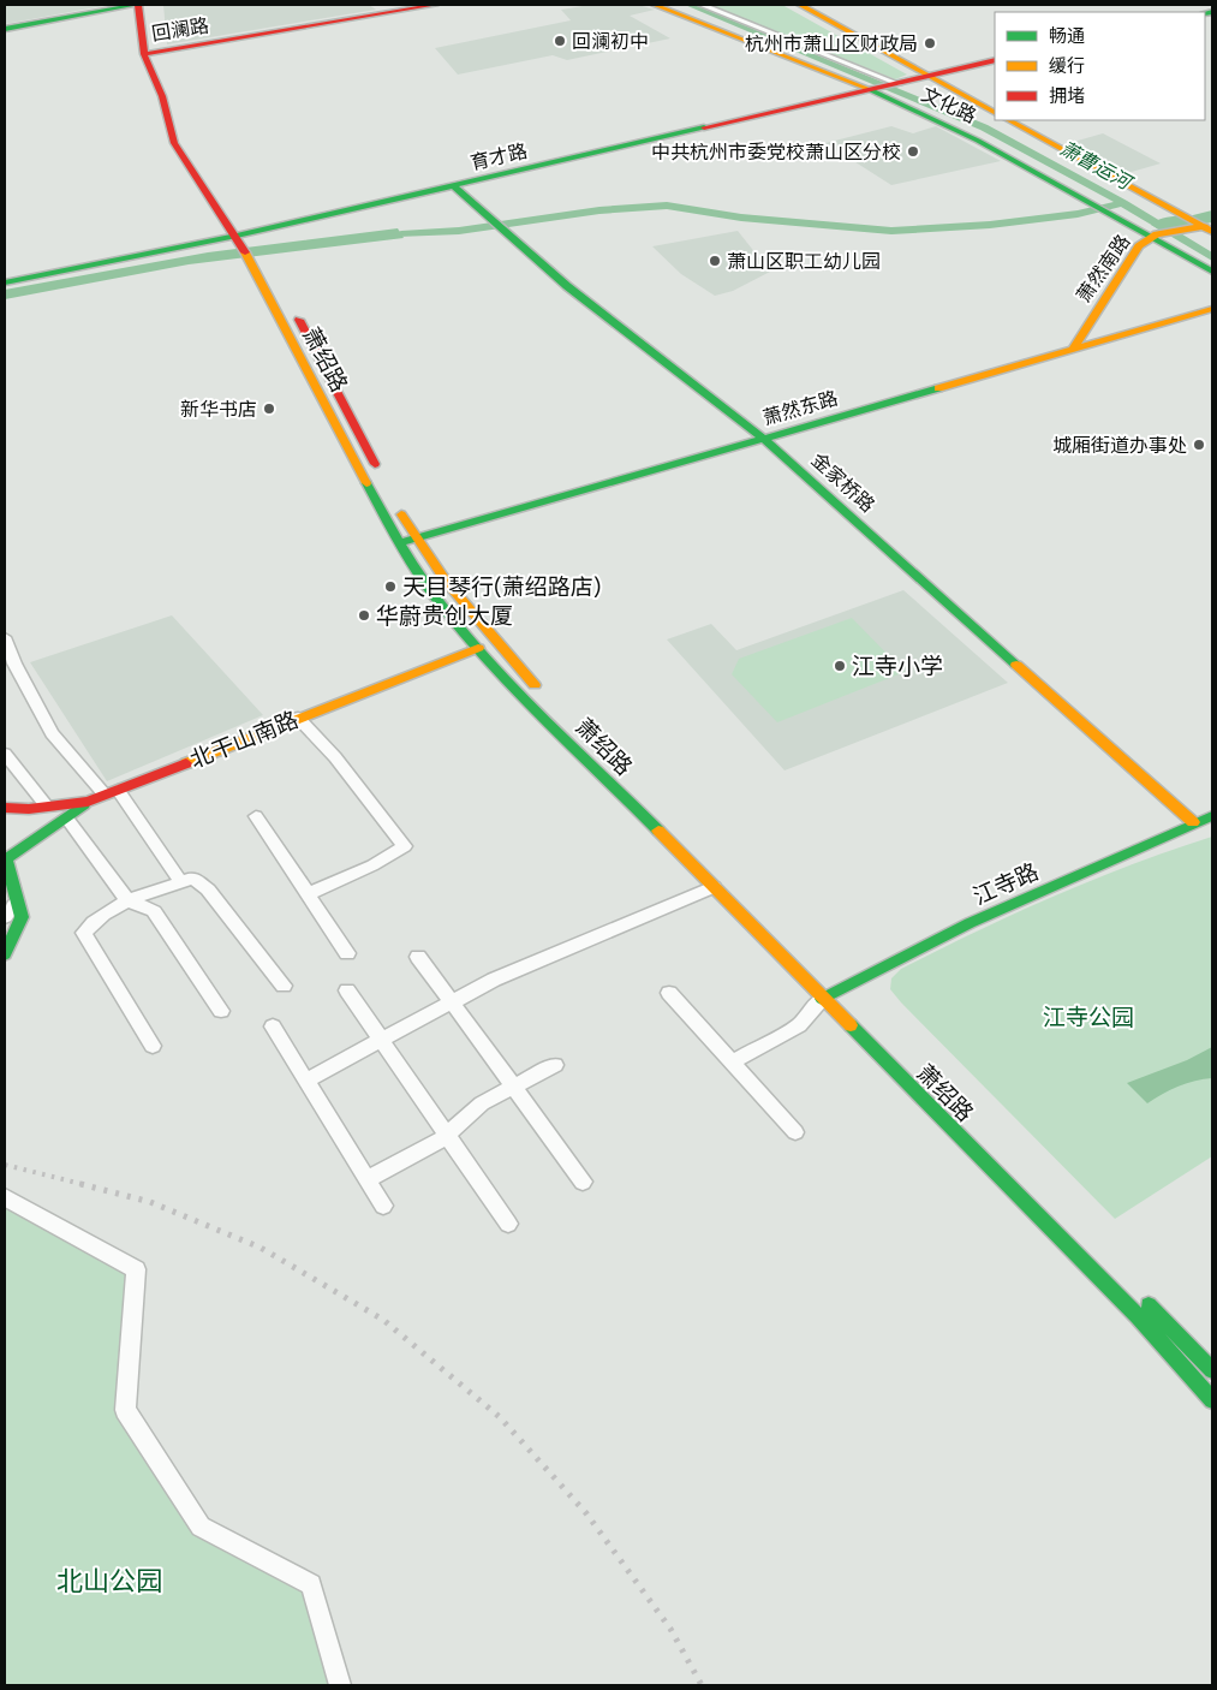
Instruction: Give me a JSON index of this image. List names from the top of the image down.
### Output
{
  "streets": {
    "main road": [
      "回澜路",
      "文化路",
      "育才路",
      "萧然南路",
      "萧绍路",
      "萧然东路",
      "金家桥路",
      "北干山南路",
      "江寺路"
    ]
  },
  "crossings": [
    ["回澜路", "萧绍路"],
    ["文化路", "育才路"],
    ["文化路", "萧然南路"],
    ["育才路", "萧绍路"],
    ["育才路", "金家桥路"],
    ["萧然南路", "萧然东路"],
    ["萧绍路", "萧然东路"],
    ["萧绍路", "北干山南路"],
    ["萧绍路", "江寺路"],
    ["萧然东路", "金家桥路"],
    ["金家桥路", "江寺路"]
  ],
  "water": ["萧曹运河"],
  "parks": ["江寺公园", "北山公园"],
  "places": [
    "回澜初中",
    "杭州市萧山区财政局",
    "中共杭州市委党校萧山区分校",
    "萧山区职工幼儿园",
    "新华书店",
    "城厢街道办事处",
    "天目琴行(萧绍路店)",
    "华蔚贵创大厦",
    "江寺小学"
  ],
  "legend": ["畅通", "缓行", "拥堵"]
}
